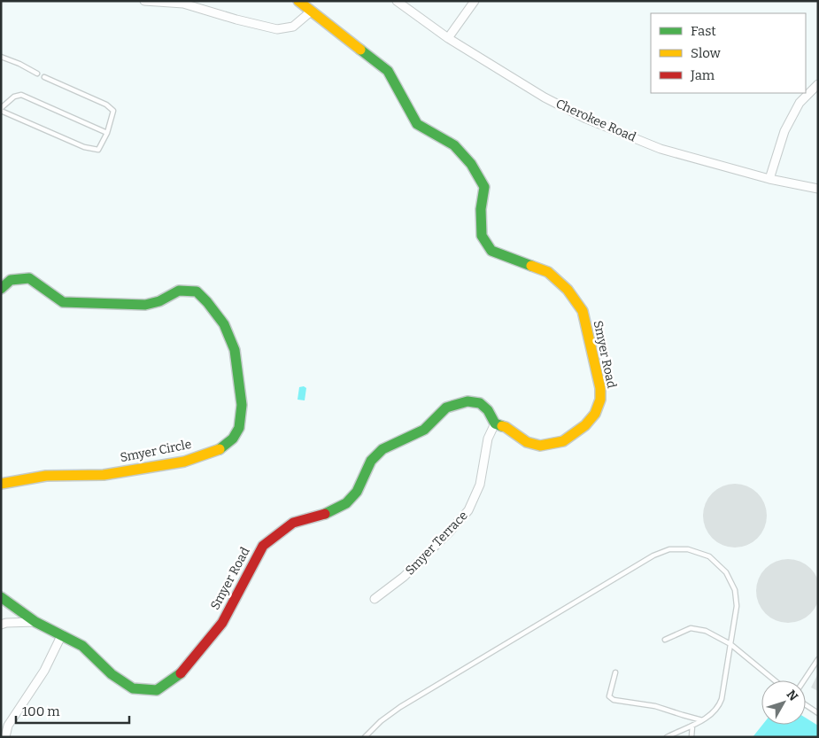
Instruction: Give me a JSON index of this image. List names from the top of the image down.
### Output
{
  "streets": {
    "street": [
      "Cherokee Road",
      "Smyer Road",
      "Smyer Circle",
      "Smyer Terrace"
    ]
  },
  "crossings": [
    ["Smyer Road", "Smyer Terrace"]
  ],
  "legend": ["Fast", "Slow", "Jam"],
  "scale_bar": "100 m",
  "north": "top right"
}
